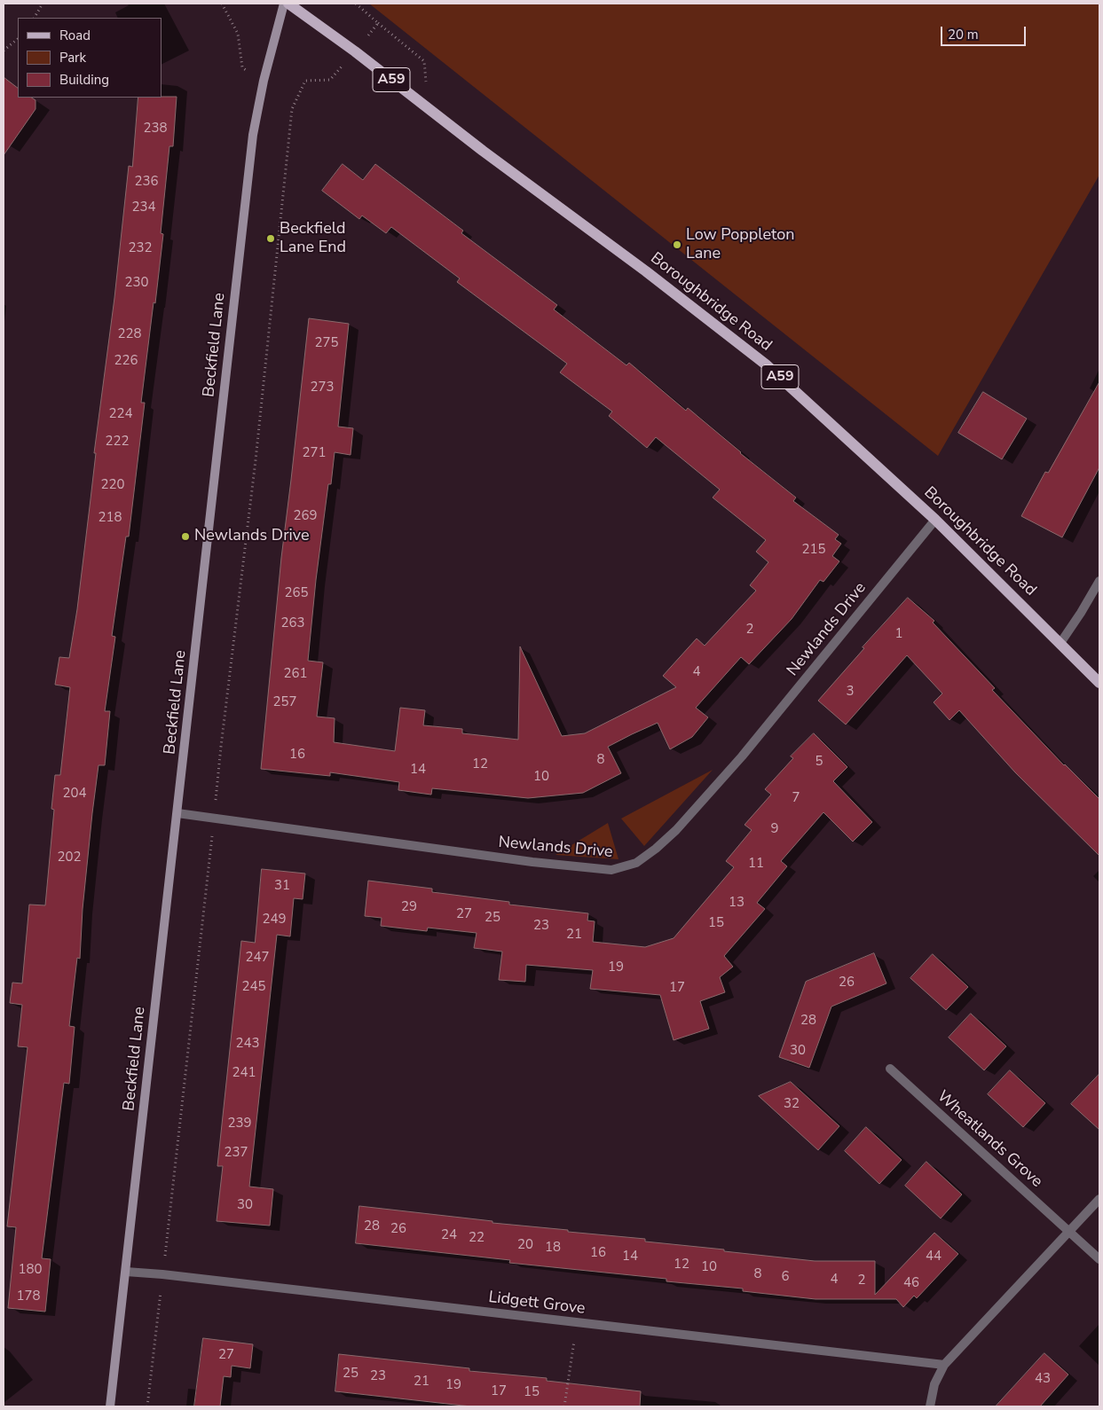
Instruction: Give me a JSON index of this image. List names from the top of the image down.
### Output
{
  "streets": {
    "main road": ["A59", "Boroughbridge Road"],
    "street": [
      "Beckfield Lane",
      "Newlands Drive",
      "Wheatlands Grove",
      "Lidgett Grove"
    ]
  },
  "crossings": [
    ["Boroughbridge Road", "Newlands Drive"],
    ["Beckfield Lane", "Newlands Drive"],
    ["Beckfield Lane", "Lidgett Grove"]
  ],
  "places": ["Beckfield Lane End", "Low Poppleton Lane", "Newlands Drive"],
  "house_numbers": [
    "238",
    "236",
    "234",
    "232",
    "230",
    "228",
    "275",
    "226",
    "273",
    "224",
    "222",
    "271",
    "220",
    "269",
    "218",
    "215",
    "265",
    "263",
    "2",
    "1",
    "4",
    "261",
    "3",
    "257",
    "16",
    "8",
    "5",
    "12",
    "14",
    "10",
    "204",
    "7",
    "9",
    "202",
    "11",
    "31",
    "13",
    "29",
    "27",
    "25",
    "249",
    "15",
    "23",
    "21",
    "247",
    "19",
    "26",
    "245",
    "17",
    "28",
    "243",
    "30",
    "241",
    "32",
    "239",
    "237",
    "30",
    "28",
    "26",
    "24",
    "22",
    "20",
    "18",
    "16",
    "14",
    "44",
    "12",
    "10",
    "180",
    "8",
    "6",
    "4",
    "2",
    "46",
    "178",
    "27",
    "25",
    "23",
    "43",
    "21",
    "19",
    "17",
    "15"
  ],
  "legend": ["Road", "Park", "Building"],
  "scale_bar": "20 m"
}
